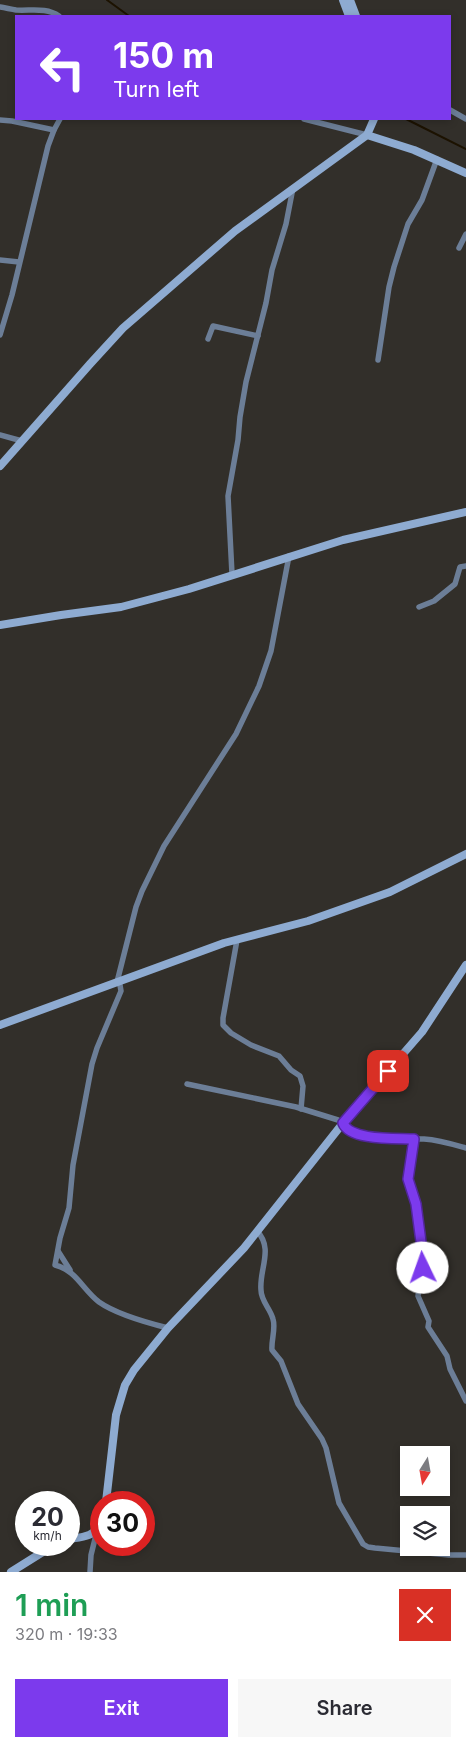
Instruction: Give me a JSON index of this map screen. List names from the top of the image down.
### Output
{
  "north": "bottom",
  "page": {
    "turn": ["150 m", "Turn left"],
    "speed": "20 km/h",
    "limit": "30",
    "heading": ["1 min", "320 m · 19:33"],
    "buttons": ["Exit", "Share"]
  }
}
